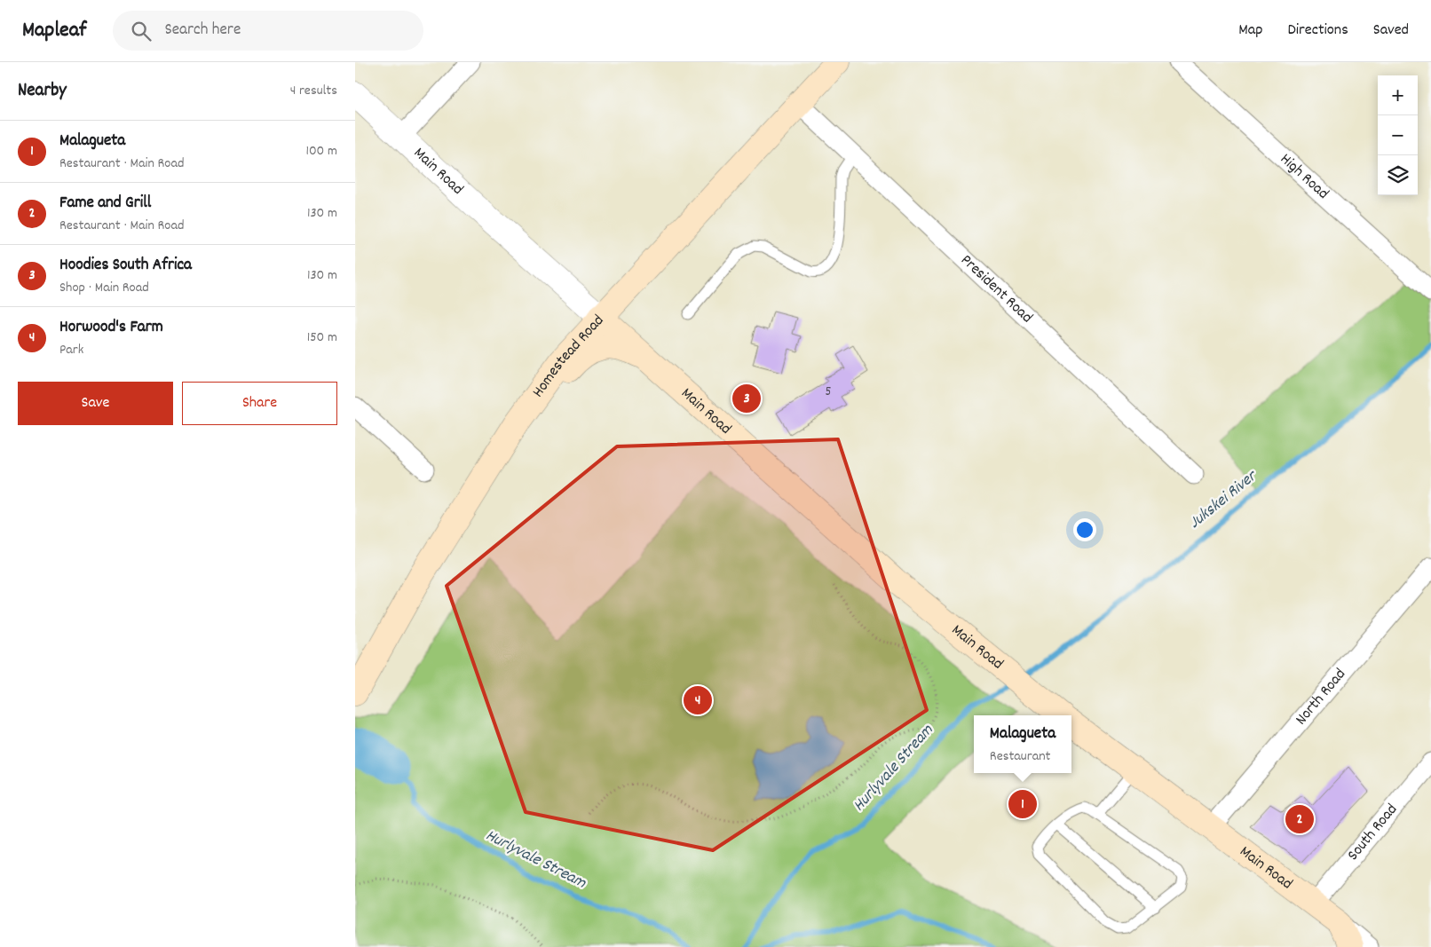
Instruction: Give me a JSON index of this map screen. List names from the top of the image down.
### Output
{
  "streets": {
    "main road": ["Main Road", "Homestead Road"],
    "street": [
      "High Road",
      "President Road",
      "North Road",
      "South Road"
    ]
  },
  "crossings": [
    ["Main Road", "Homestead Road"],
    ["Main Road", "North Road"],
    ["Main Road", "South Road"],
    ["President Road", "Homestead Road"]
  ],
  "water": ["Jukskei River", "Hurlyvale Stream"],
  "house_numbers": ["5"],
  "page": {
    "header": "Mapleaf",
    "search": "Search here",
    "nav": ["Map", "Directions", "Saved"],
    "heading": ["Nearby", "4 results"],
    "map_buttons": ["+", "−"],
    "list": [
      {
        "mark": "1",
        "name": "Malagueta",
        "note": "Restaurant · Main Road",
        "value": "100 m"
      },
      {
        "mark": "2",
        "name": "Fame and Grill",
        "note": "Restaurant · Main Road",
        "value": "130 m"
      },
      {
        "mark": "3",
        "name": "Hoodies South Africa",
        "note": "Shop · Main Road",
        "value": "130 m"
      },
      {
        "mark": "4",
        "name": "Horwood's Farm",
        "note": "Park",
        "value": "150 m"
      }
    ],
    "buttons": ["Save", "Share"],
    "pins": [
      "3",
      "4",
      "1",
      "2"
    ],
    "popup": ["Malagueta", "Restaurant"]
  }
}
